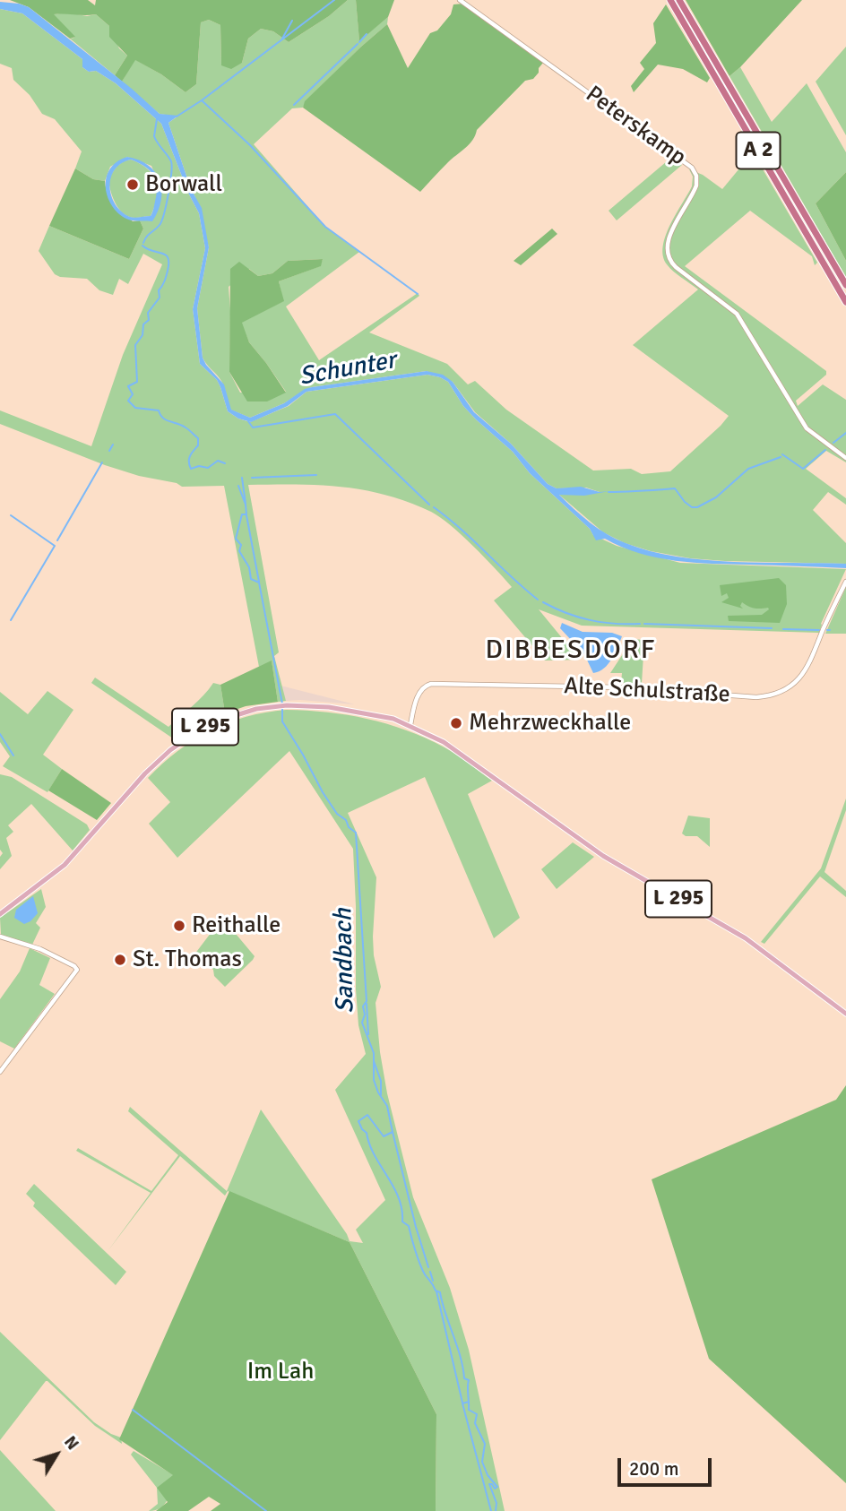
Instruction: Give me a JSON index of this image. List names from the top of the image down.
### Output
{
  "streets": {
    "highway": ["A 2"],
    "main road": ["L 295"],
    "street": ["Peterskamp", "Alte Schulstraße"]
  },
  "crossings": [
    ["Alte Schulstraße", "L 295"]
  ],
  "districts": ["DIBBESDORF"],
  "water": ["Schunter", "Sandbach"],
  "parks": ["Im Lah"],
  "places": [
    "Borwall",
    "Mehrzweckhalle",
    "Reithalle",
    "St. Thomas"
  ],
  "scale_bar": "200 m",
  "north": "top right"
}
